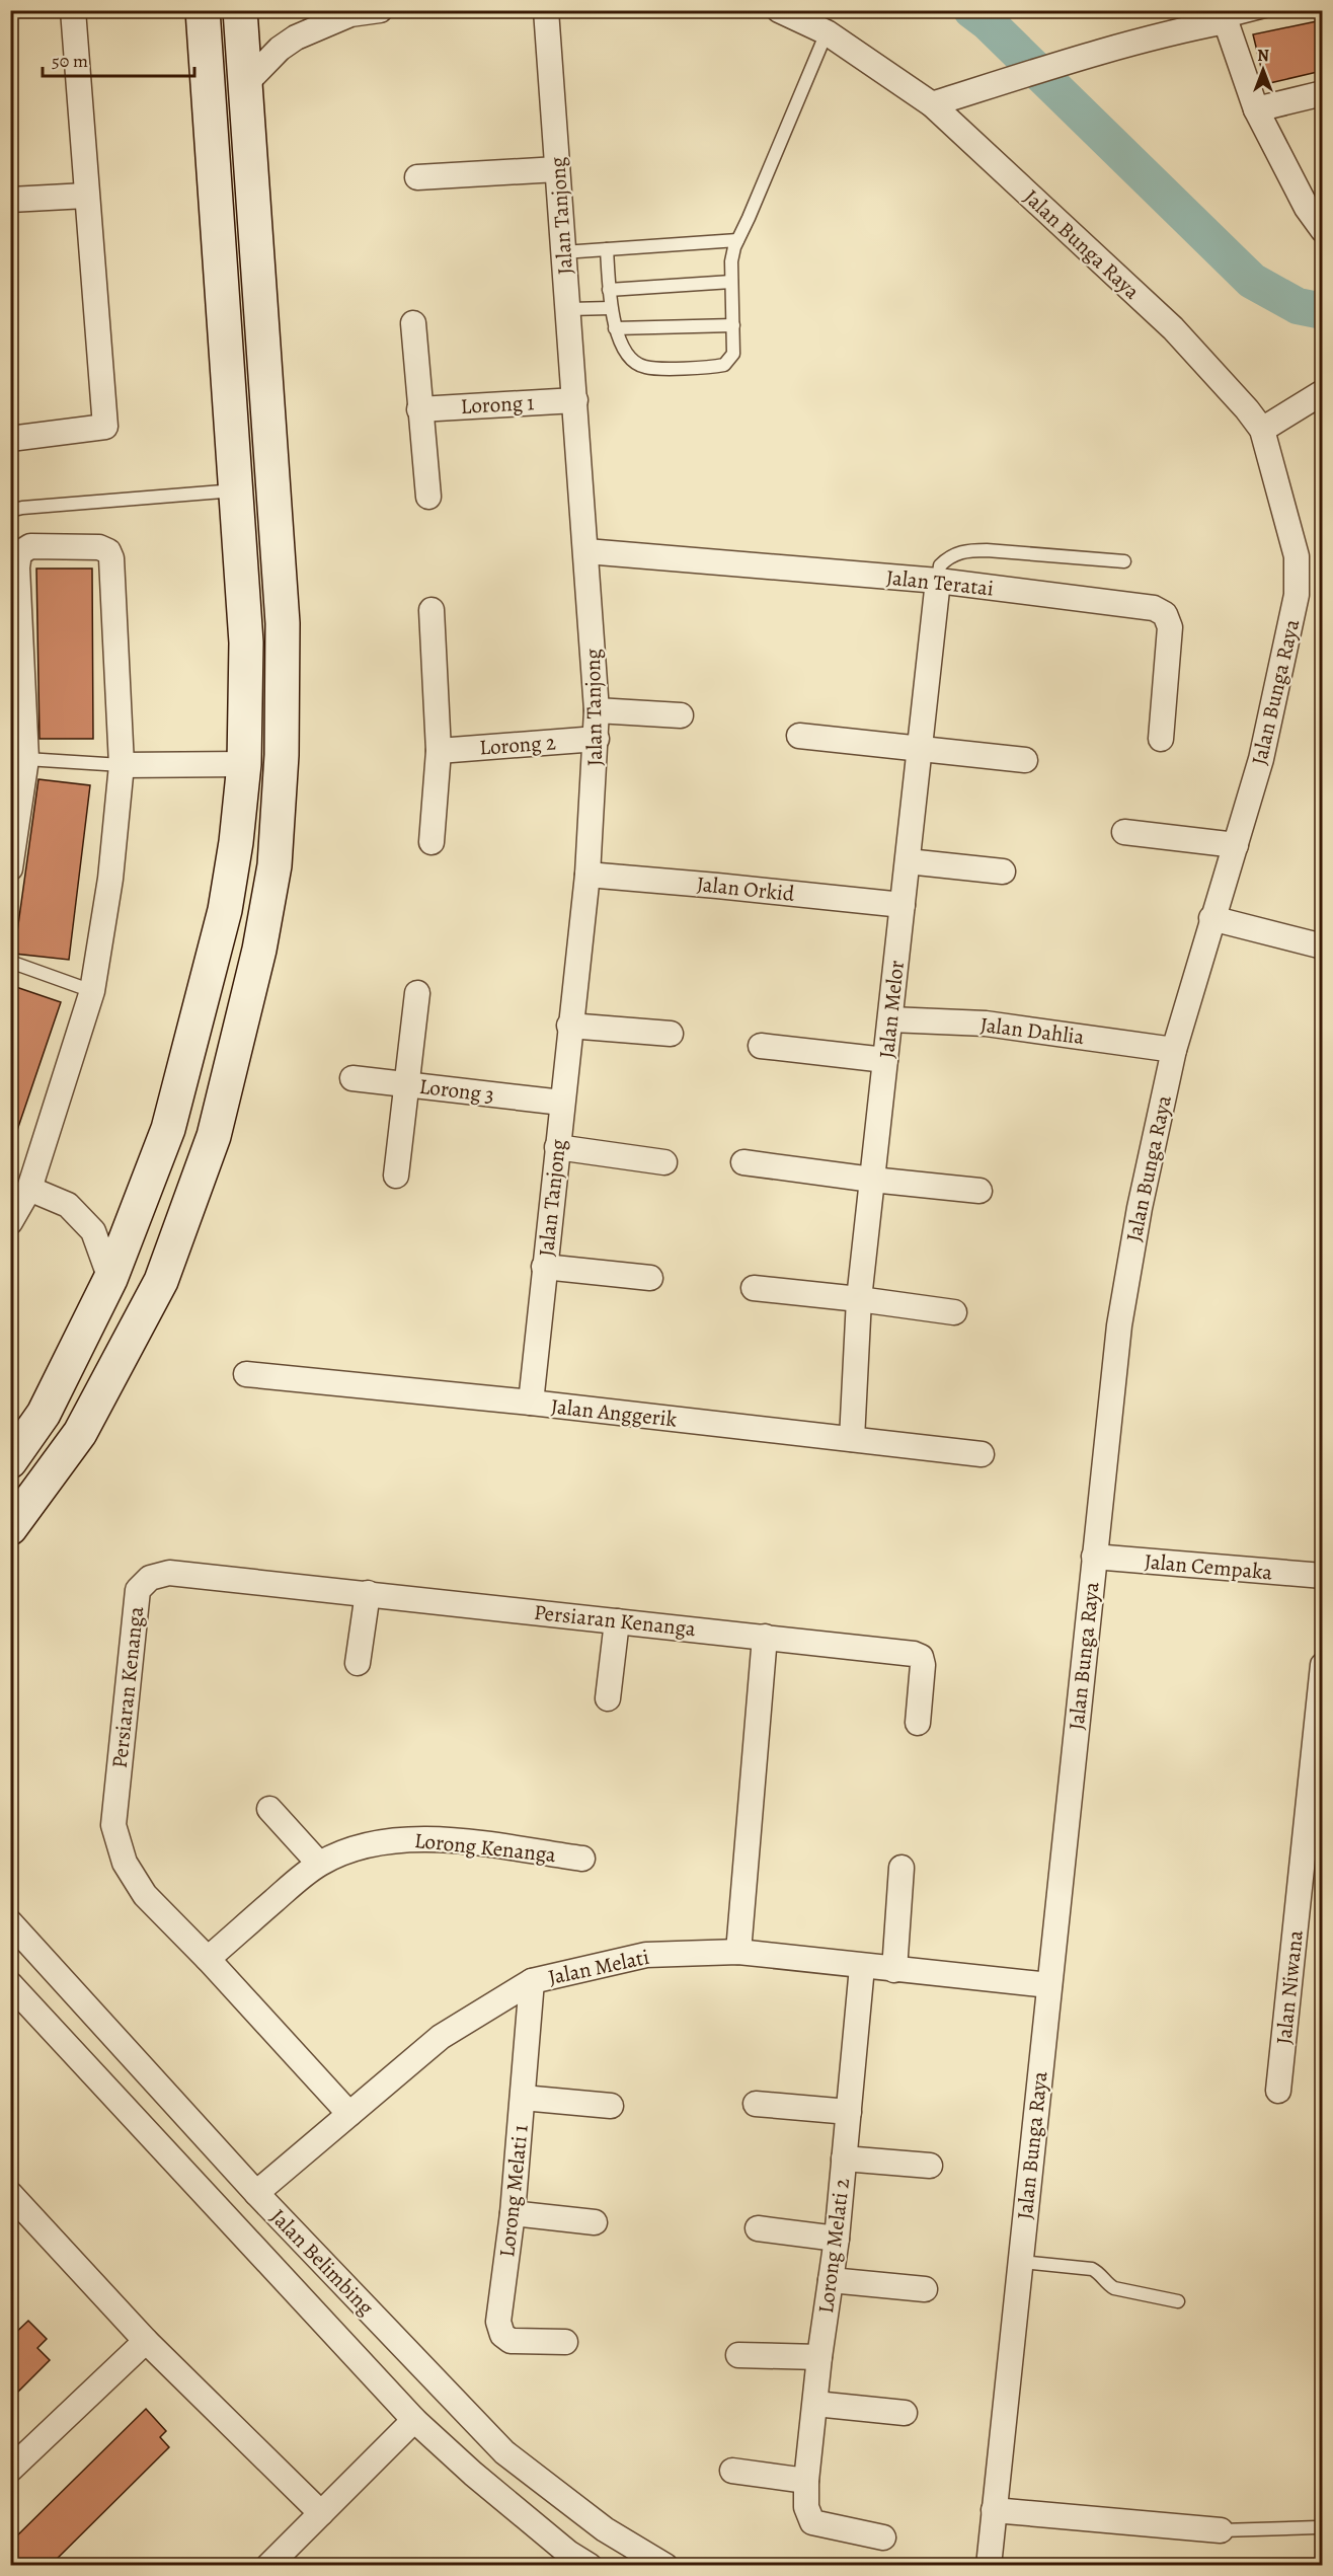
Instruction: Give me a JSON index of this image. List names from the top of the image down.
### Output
{
  "streets": {
    "street": [
      "Jalan Tanjong",
      "Jalan Bunga Raya",
      "Lorong 1",
      "Jalan Teratai",
      "Lorong 2",
      "Jalan Orkid",
      "Jalan Melor",
      "Jalan Dahlia",
      "Lorong 3",
      "Jalan Anggerik",
      "Jalan Cempaka",
      "Persiaran Kenanga",
      "Lorong Kenanga",
      "Jalan Melati",
      "Jalan Niwana",
      "Lorong Melati 1",
      "Lorong Melati 2",
      "Jalan Belimbing"
    ]
  },
  "crossings": [
    ["Jalan Tanjong", "Lorong 1"],
    ["Jalan Tanjong", "Jalan Teratai"],
    ["Jalan Tanjong", "Lorong 2"],
    ["Jalan Tanjong", "Jalan Orkid"],
    ["Jalan Tanjong", "Lorong 3"],
    ["Jalan Tanjong", "Jalan Anggerik"],
    ["Jalan Bunga Raya", "Jalan Dahlia"],
    ["Jalan Bunga Raya", "Jalan Cempaka"],
    ["Jalan Bunga Raya", "Jalan Melati"],
    ["Jalan Teratai", "Jalan Melor"],
    ["Jalan Orkid", "Jalan Melor"],
    ["Jalan Melor", "Jalan Dahlia"],
    ["Jalan Melor", "Jalan Anggerik"],
    ["Persiaran Kenanga", "Lorong Kenanga"],
    ["Persiaran Kenanga", "Jalan Melati"],
    ["Jalan Melati", "Lorong Melati 1"],
    ["Jalan Melati", "Lorong Melati 2"],
    ["Jalan Melati", "Jalan Belimbing"]
  ],
  "scale_bar": "50 m",
  "north": "top"
}
